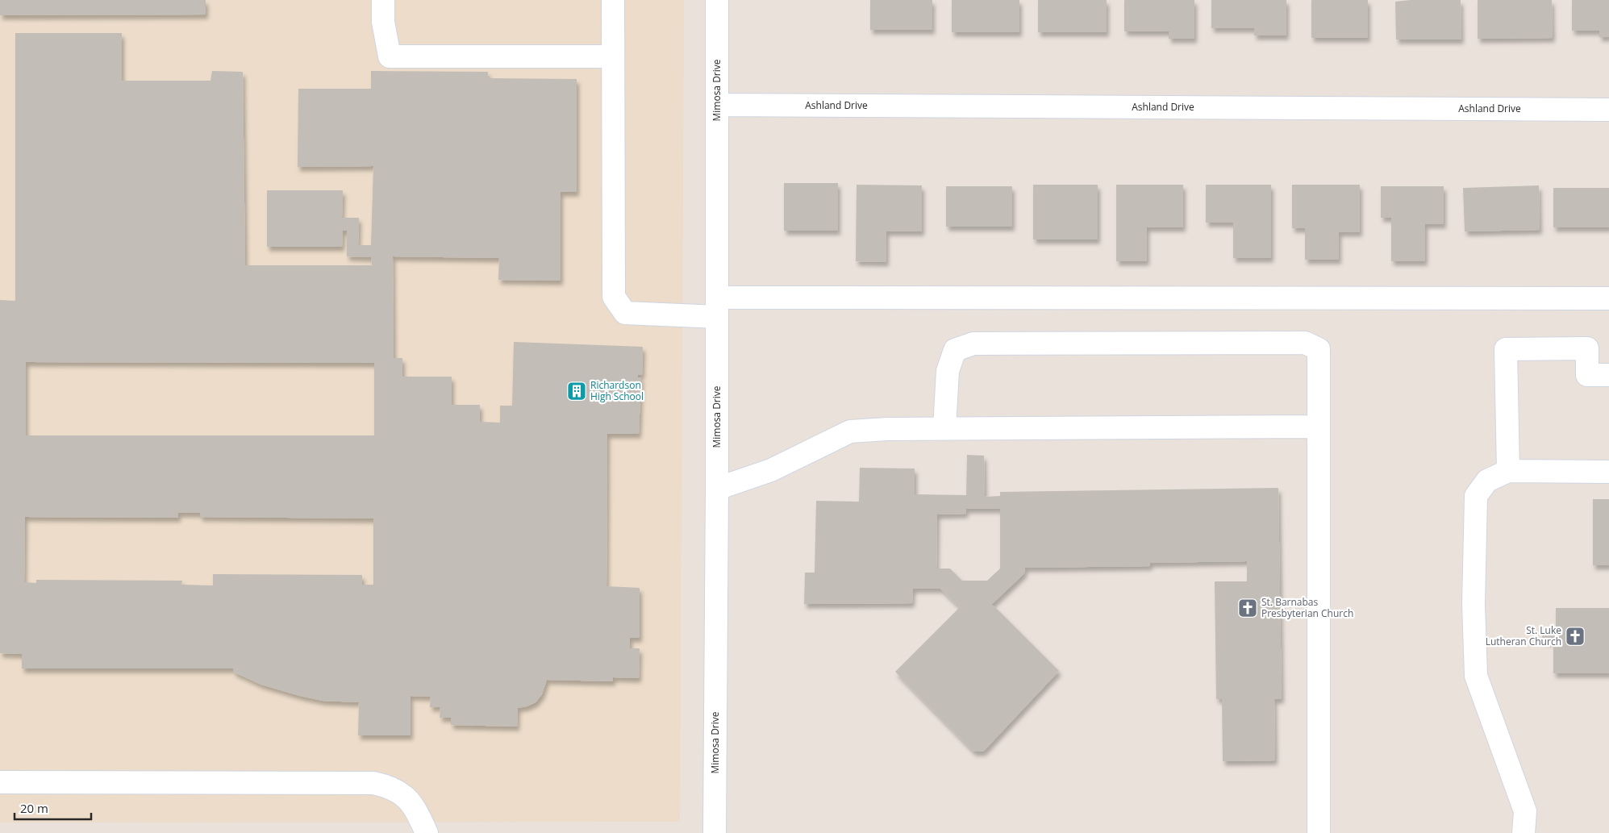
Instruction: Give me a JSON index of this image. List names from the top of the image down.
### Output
{
  "streets": {
    "street": ["Mimosa Drive", "Ashland Drive"]
  },
  "crossings": [
    ["Mimosa Drive", "Ashland Drive"]
  ],
  "places": {
    "building": ["Richardson High School"],
    "church": ["St. Barnabas Presbyterian Church", "St. Luke Lutheran Church"]
  },
  "scale_bar": "20 m"
}
